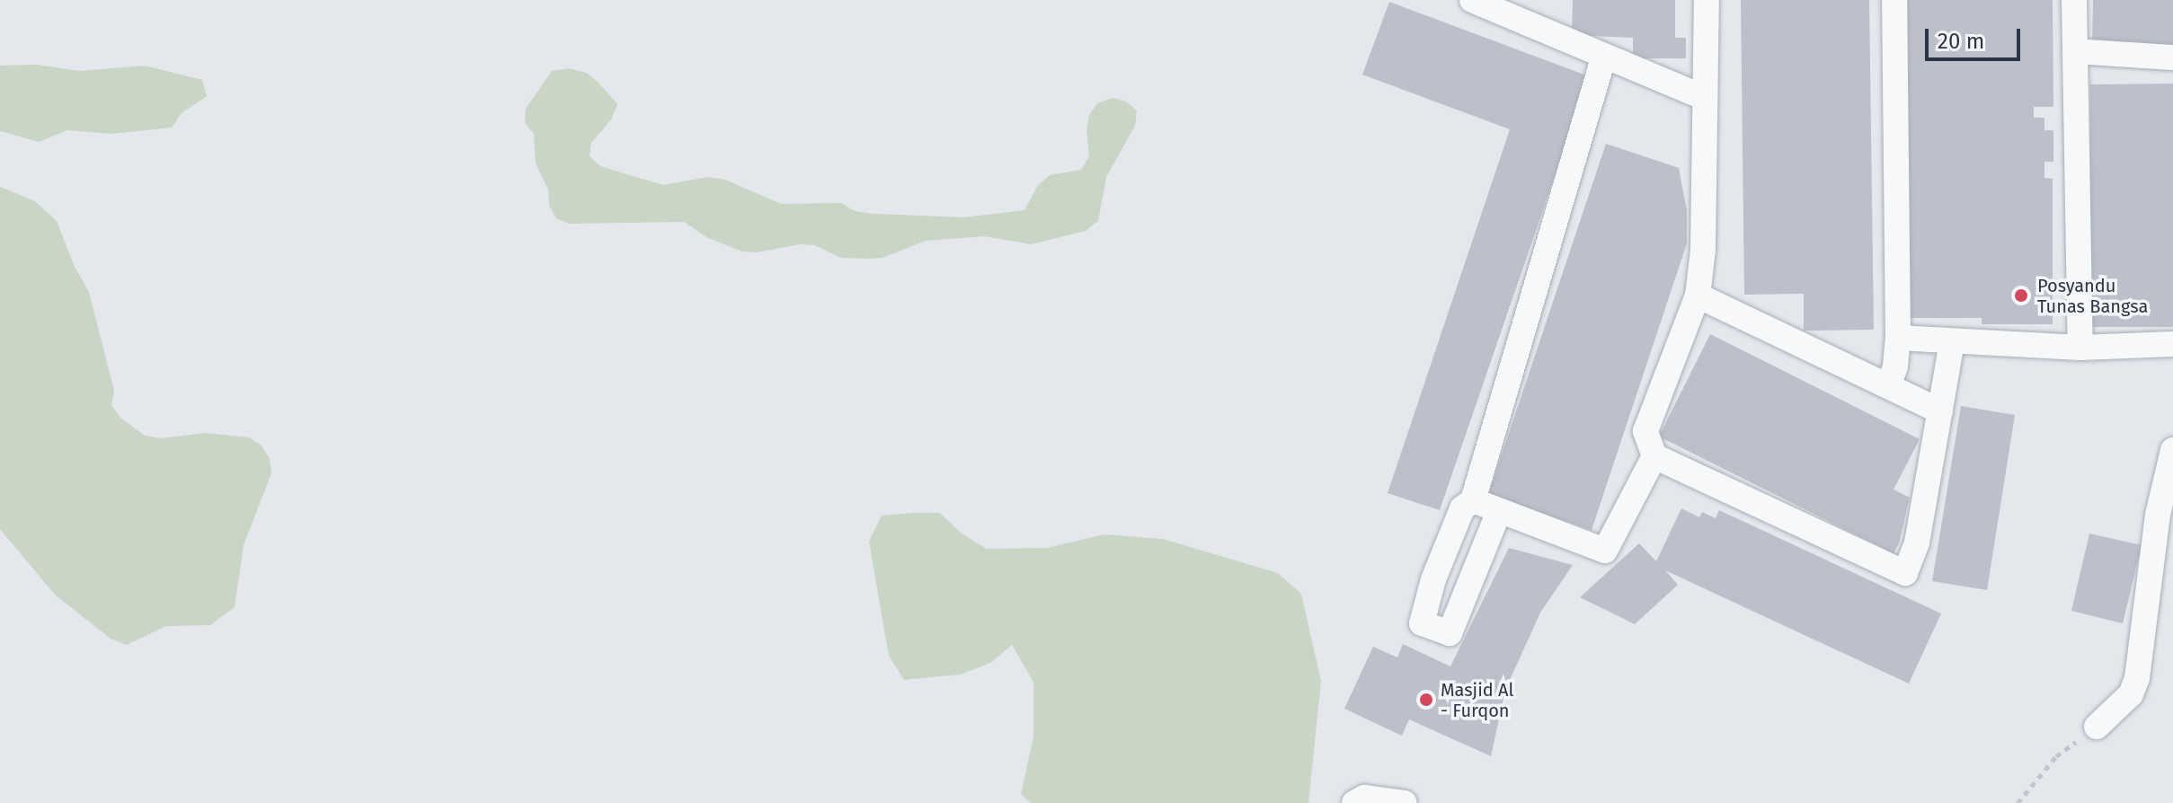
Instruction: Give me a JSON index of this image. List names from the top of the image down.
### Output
{
  "places": ["Posyandu Tunas Bangsa", "Masjid Al - Furqon"],
  "scale_bar": "20 m"
}
